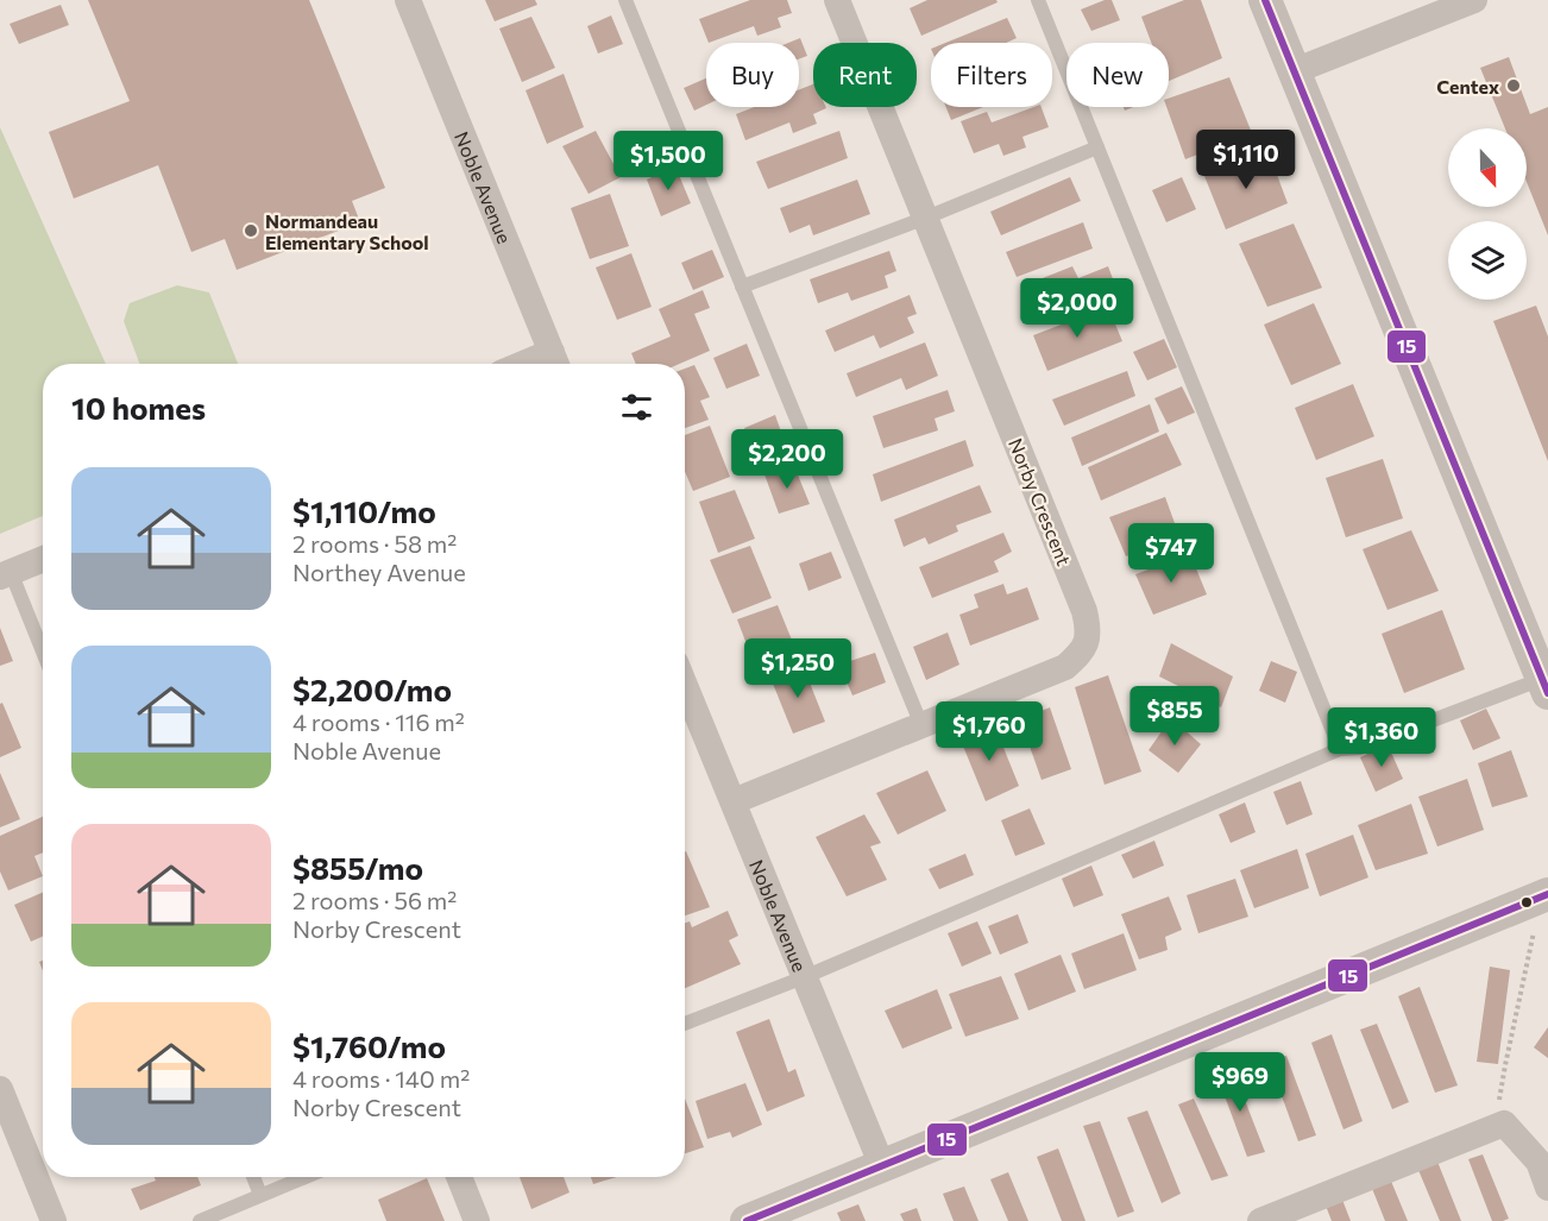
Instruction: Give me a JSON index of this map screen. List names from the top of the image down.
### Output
{
  "streets": {
    "street": ["Noble Avenue", "Norby Crescent"]
  },
  "crossings": [
    ["Noble Avenue", "Norby Crescent"]
  ],
  "places": ["Centex", "Normandeau Elementary School"],
  "lines": ["transit line 15"],
  "north": "bottom",
  "page": {
    "chip": [
      "Buy",
      "Rent",
      "Filters",
      "New"
    ],
    "price": [
      "$1,110",
      "$1,500",
      "$2,000",
      "$2,200",
      "$747",
      "$1,250",
      "$855",
      "$1,760",
      "$1,360",
      "$969"
    ],
    "heading": "10 homes",
    "list": [
      {
        "name": "$1,110/mo",
        "note": "2 rooms · 58 m² · Northey Avenue"
      },
      {
        "name": "$2,200/mo",
        "note": "4 rooms · 116 m² · Noble Avenue"
      },
      {
        "name": "$855/mo",
        "note": "2 rooms · 56 m² · Norby Crescent"
      },
      {
        "name": "$1,760/mo",
        "note": "4 rooms · 140 m² · Norby Crescent"
      }
    ]
  }
}
